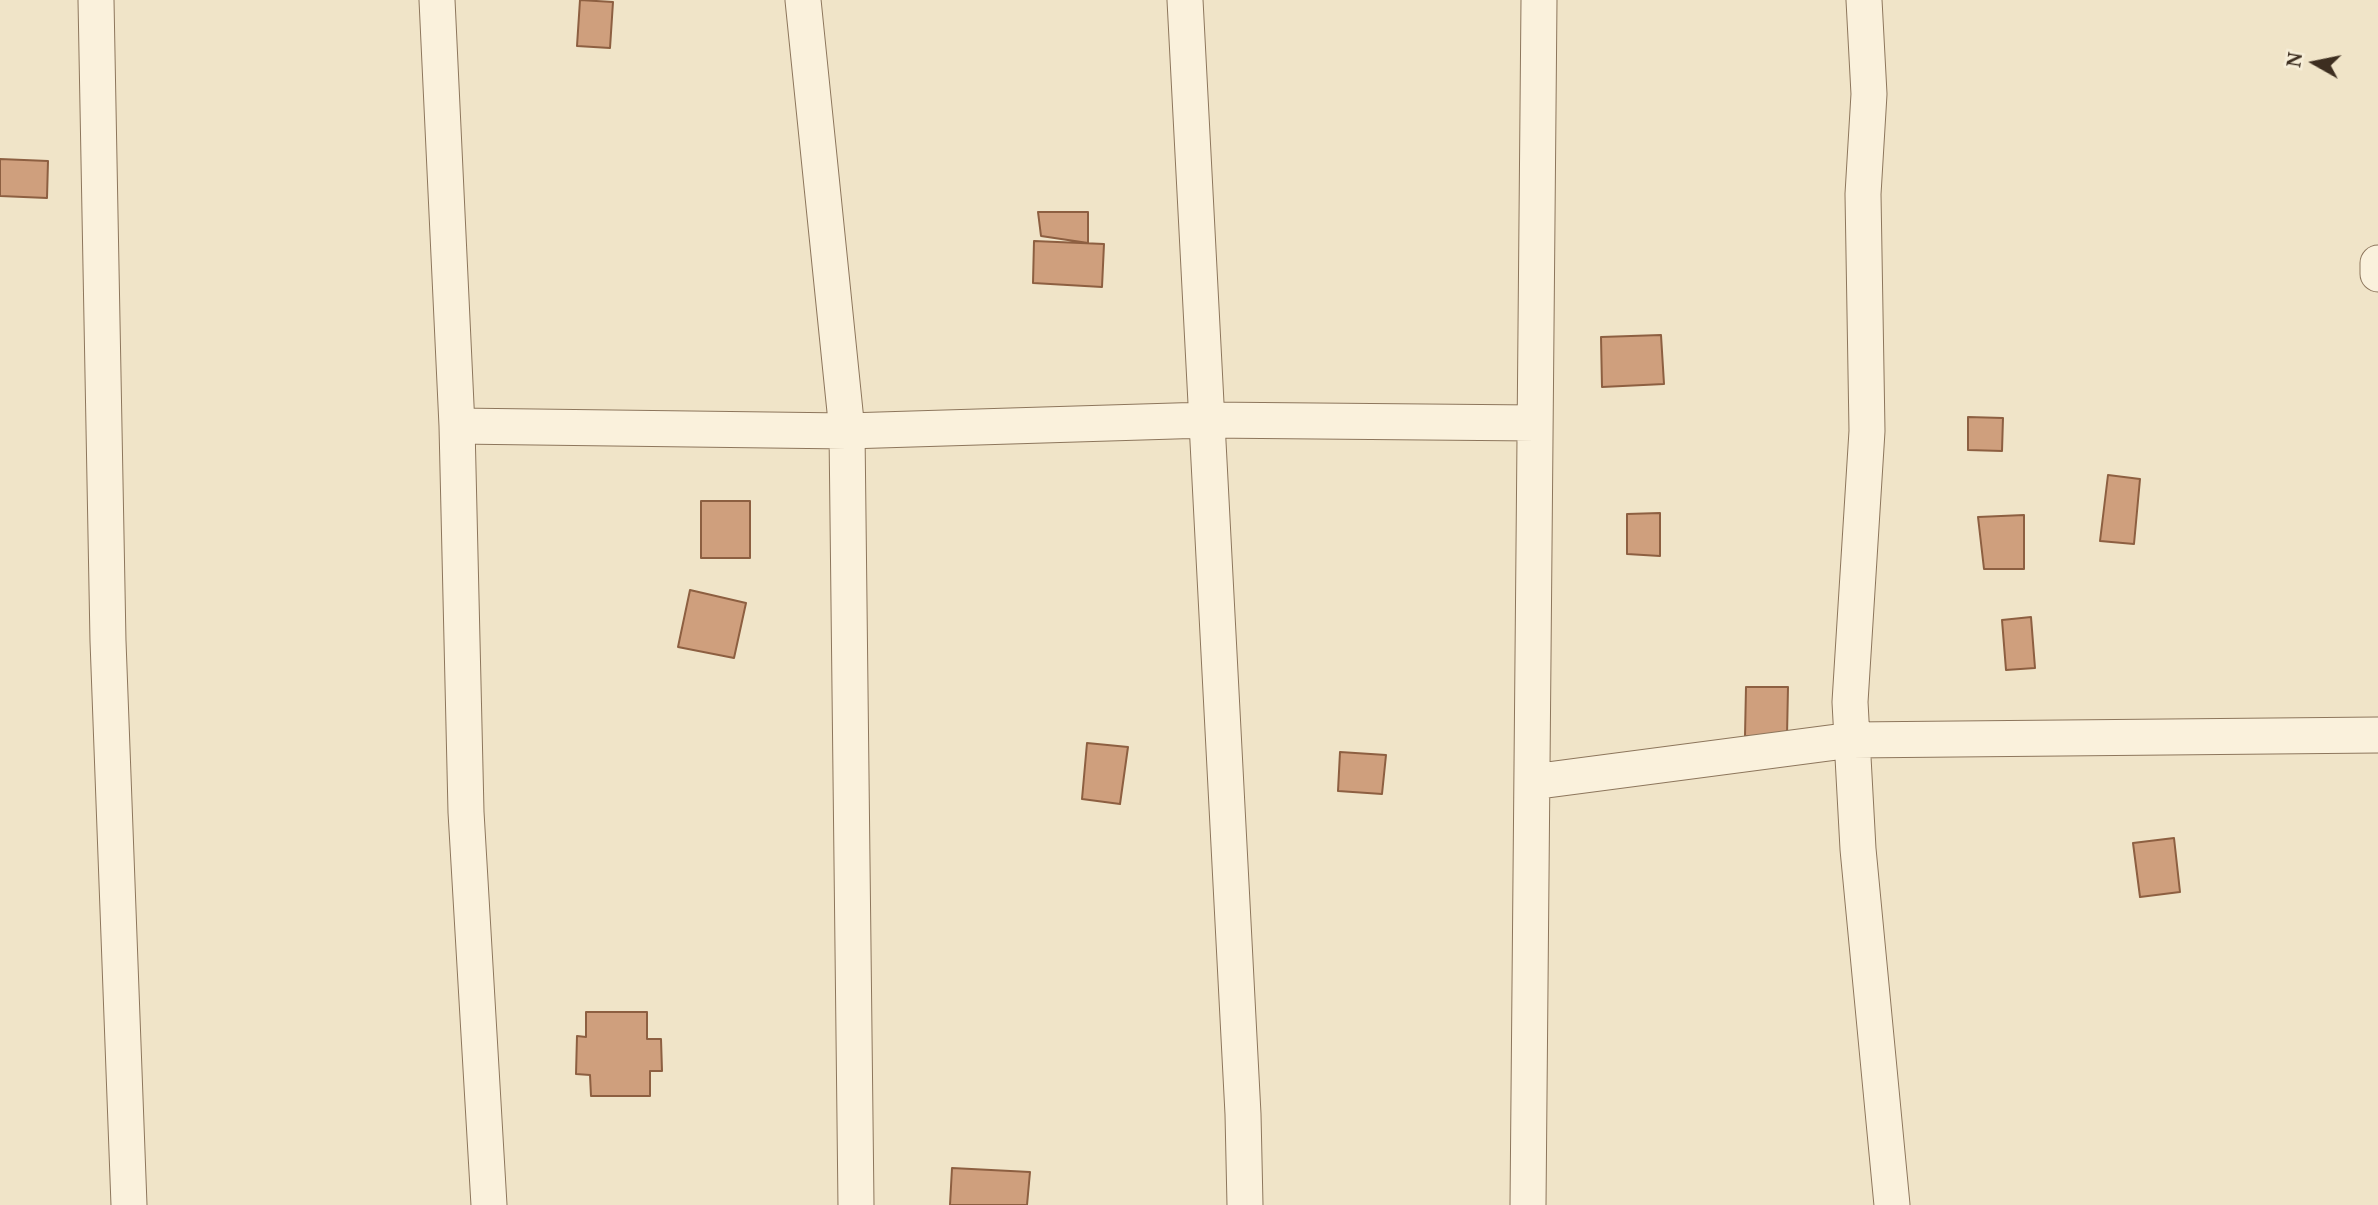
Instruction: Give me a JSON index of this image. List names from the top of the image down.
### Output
{
  "north": "left"
}
